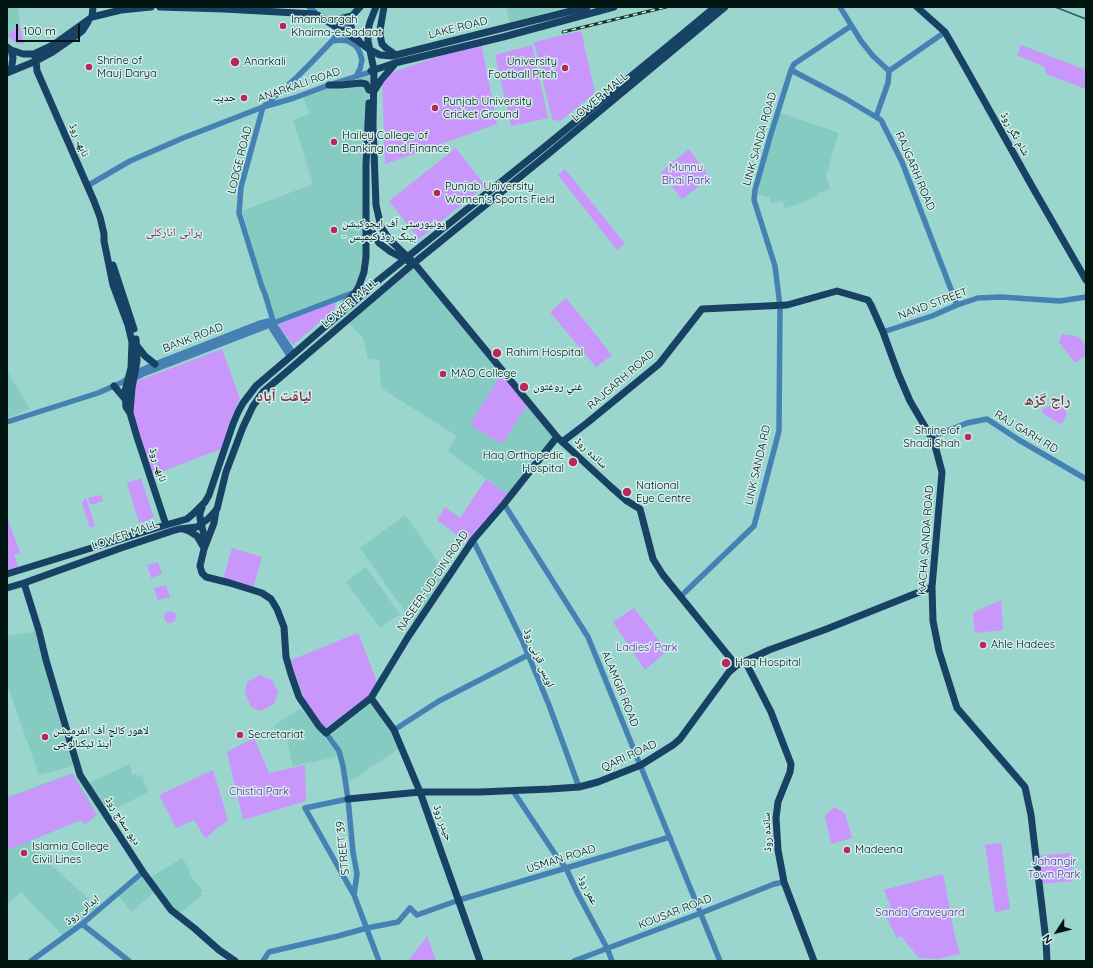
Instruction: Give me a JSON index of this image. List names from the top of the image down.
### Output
{
  "streets": {
    "main road": [
      "LAKE ROAD",
      "LOWER MALL",
      "شام نگر روڈ",
      "نابھہ روڈ",
      "RAJGARH ROAD",
      "ساندہ روڈ",
      "KACHA SANDA ROAD",
      "NASEER-UD-DIN ROAD",
      "QARI ROAD",
      "دیو سماج روڈ",
      "حیدر روڈ"
    ],
    "street": [
      "ANARKALI ROAD",
      "LINK SANDA ROAD",
      "LODGE ROAD",
      "NAND STREET",
      "BANK ROAD",
      "RAJ GARH RD",
      "LINK SANDA RD",
      "اویس قرنی روڈ",
      "ALAMGIR ROAD",
      "STREET 39",
      "USMAN ROAD",
      "عمر روڈ",
      "ابدالی روڈ",
      "KOUSAR ROAD"
    ]
  },
  "crossings": [
    ["ANARKALI ROAD", "نابھہ روڈ"],
    ["ANARKALI ROAD", "LODGE ROAD"],
    ["LOWER MALL", "نابھہ روڈ"],
    ["LOWER MALL", "LODGE ROAD"],
    ["LOWER MALL", "BANK ROAD"],
    ["LOWER MALL", "ساندہ روڈ"],
    ["LOWER MALL", "دیو سماج روڈ"],
    ["LINK SANDA ROAD", "RAJGARH ROAD"],
    ["LINK SANDA ROAD", "LINK SANDA RD"],
    ["LINK SANDA ROAD", "KACHA SANDA ROAD"],
    ["نابھہ روڈ", "BANK ROAD"],
    ["LODGE ROAD", "BANK ROAD"],
    ["RAJGARH ROAD", "NAND STREET"],
    ["RAJGARH ROAD", "ساندہ روڈ"],
    ["RAJGARH ROAD", "KACHA SANDA ROAD"],
    ["RAJGARH ROAD", "NASEER-UD-DIN ROAD"],
    ["NAND STREET", "KACHA SANDA ROAD"],
    ["RAJ GARH RD", "KACHA SANDA ROAD"],
    ["ساندہ روڈ", "LINK SANDA RD"],
    ["ساندہ روڈ", "NASEER-UD-DIN ROAD"],
    ["ساندہ روڈ", "QARI ROAD"],
    ["ساندہ روڈ", "KOUSAR ROAD"],
    ["LINK SANDA RD", "KACHA SANDA ROAD"],
    ["KACHA SANDA ROAD", "QARI ROAD"],
    ["NASEER-UD-DIN ROAD", "اویس قرنی روڈ"],
    ["NASEER-UD-DIN ROAD", "ALAMGIR ROAD"],
    ["NASEER-UD-DIN ROAD", "حیدر روڈ"],
    ["NASEER-UD-DIN ROAD", "STREET 39"],
    ["اویس قرنی روڈ", "QARI ROAD"],
    ["ALAMGIR ROAD", "QARI ROAD"],
    ["ALAMGIR ROAD", "USMAN ROAD"],
    ["ALAMGIR ROAD", "KOUSAR ROAD"],
    ["QARI ROAD", "حیدر روڈ"],
    ["QARI ROAD", "STREET 39"],
    ["QARI ROAD", "عمر روڈ"],
    ["دیو سماج روڈ", "ابدالی روڈ"],
    ["حیدر روڈ", "USMAN ROAD"],
    ["USMAN ROAD", "عمر روڈ"],
    ["عمر روڈ", "KOUSAR ROAD"]
  ],
  "districts": ["پرانی انارکلی", "لیاقت آباد", "راج گڑھ"],
  "parks": [
    "Munnu Bhai Park",
    "Ladies' Park",
    "Chistia Park",
    "Jahangir Town Park",
    "Sanda Graveyard"
  ],
  "places": [
    "Imambargah Khaima-e-Sadaat",
    "Anarkali",
    "Shrine of Mauj Darya",
    "University Football Pitch",
    "حدیبہ",
    "Punjab University Cricket Ground",
    "Hailey College of Banking and Finance",
    "Punjab University Women's Sports Field",
    "یونیورسٹی آف ایجوکیشن - بینک روڈ کیمپس",
    "Rahim Hospital",
    "MAO College",
    "غني روغتون",
    "Shrine of Shadi Shah",
    "Haq Orthopedic Hospital",
    "National Eye Centre",
    "Ahle Hadees",
    "Haq Hospital",
    "Secretariat",
    "لاھور کالج آف انفرمیشن اینڈ ٹیکنالوجی",
    "Madeena",
    "Islamia College Civil Lines"
  ],
  "scale_bar": "100 m",
  "north": "bottom left"
}
